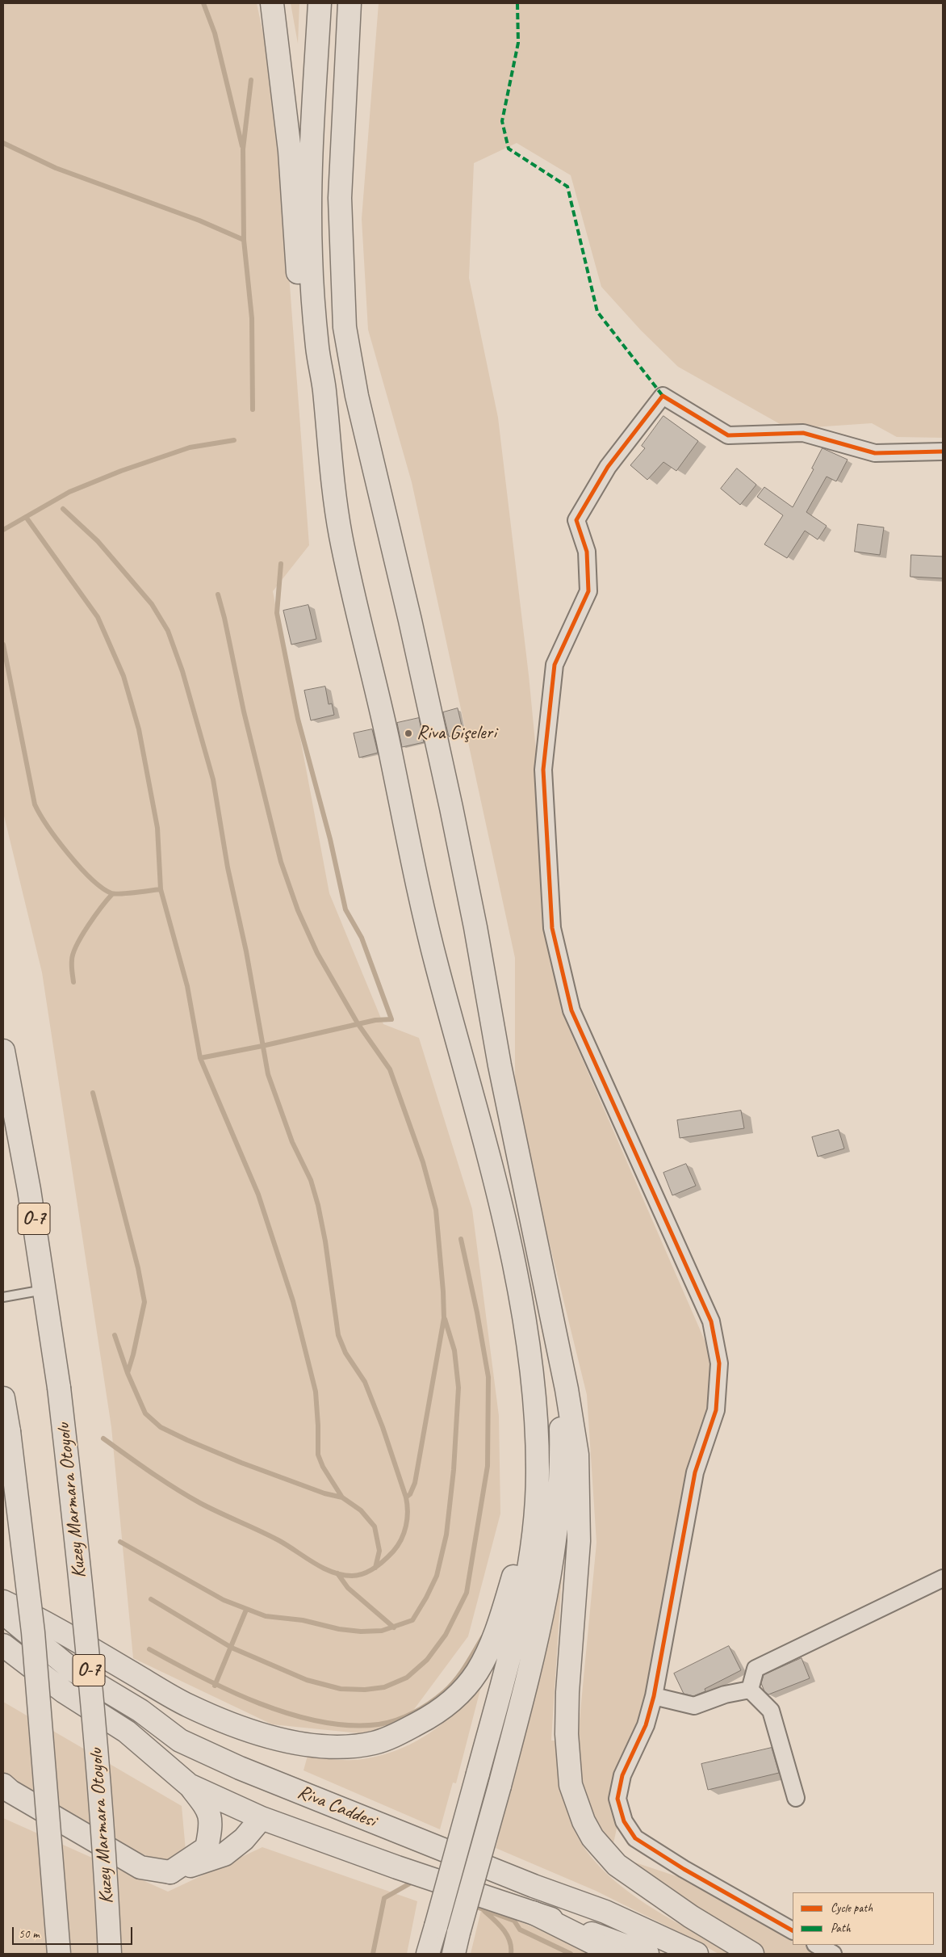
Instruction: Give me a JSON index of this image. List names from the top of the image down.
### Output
{
  "streets": {
    "main road": ["O-7", "Kuzey Marmara Otoyolu", "Riva Caddesi"]
  },
  "places": ["Riva Gişeleri"],
  "legend": ["Cycle path", "Path"],
  "scale_bar": "50 m"
}
